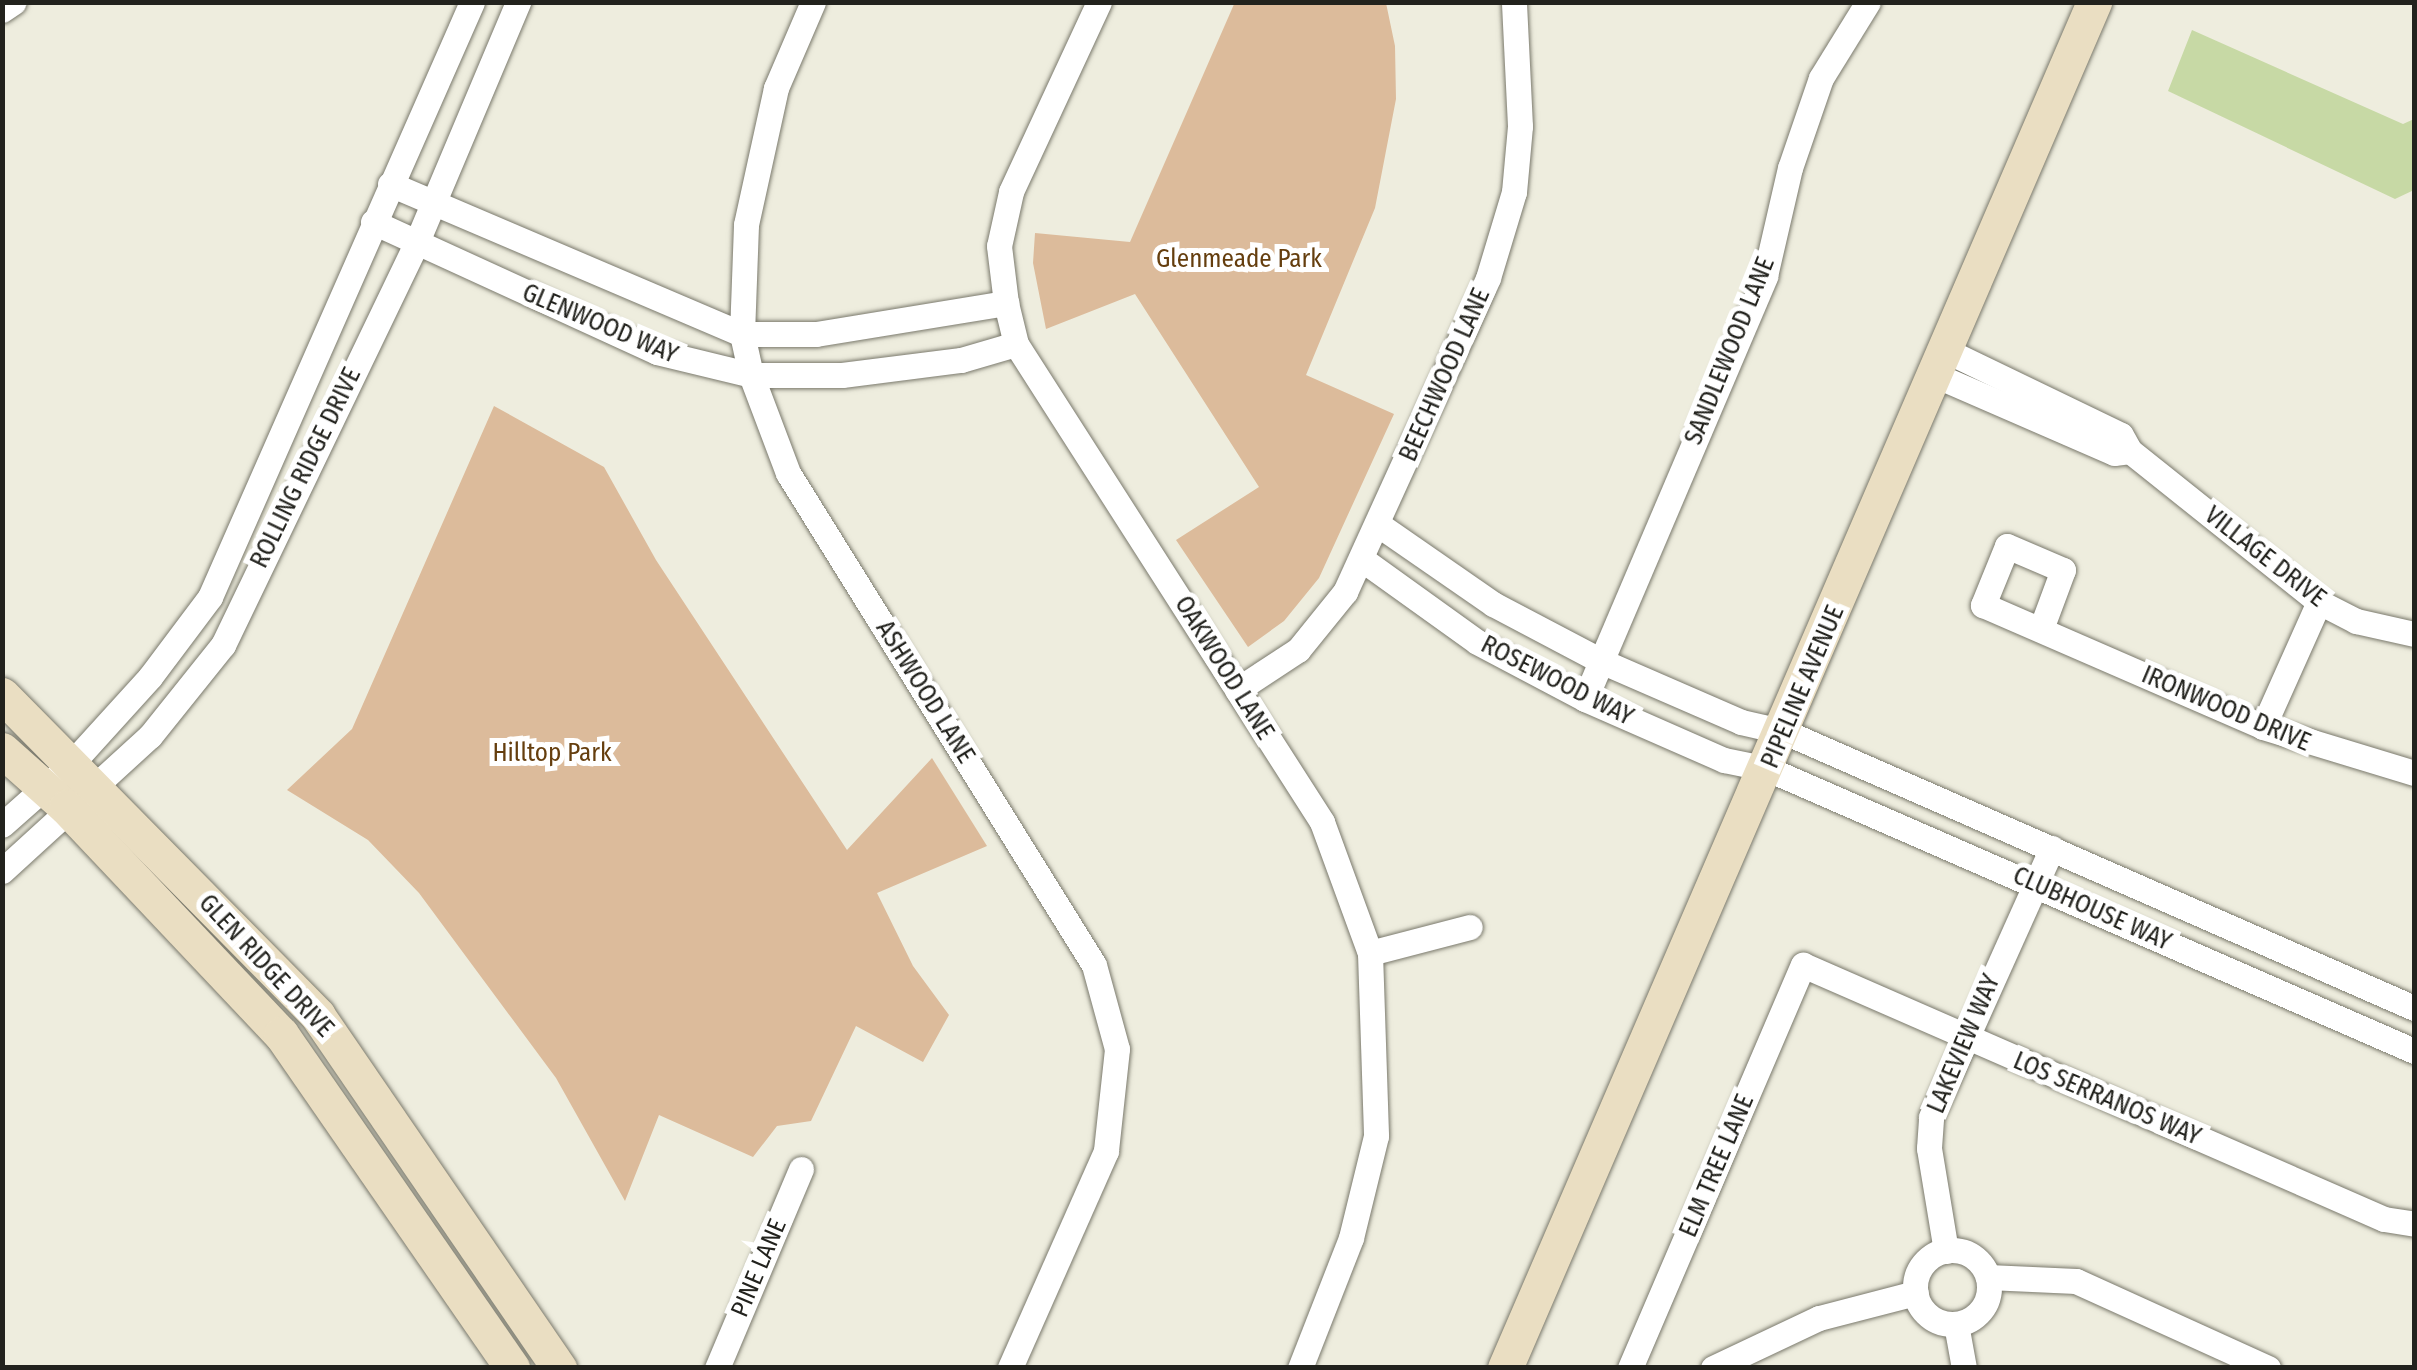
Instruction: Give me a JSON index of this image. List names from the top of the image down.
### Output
{
  "streets": {
    "street": [
      "GLENWOOD WAY",
      "SANDLEWOOD LANE",
      "BEECHWOOD LANE",
      "ROLLING RIDGE DRIVE",
      "VILLAGE DRIVE",
      "OAKWOOD LANE",
      "ROSEWOOD WAY",
      "PIPELINE AVENUE",
      "ASHWOOD LANE",
      "IRONWOOD DRIVE",
      "CLUBHOUSE WAY",
      "GLEN RIDGE DRIVE",
      "LAKEVIEW WAY",
      "LOS SERRANOS WAY",
      "ELM TREE LANE",
      "PINE LANE"
    ]
  },
  "crossings": [
    ["GLENWOOD WAY", "ROLLING RIDGE DRIVE"],
    ["GLENWOOD WAY", "OAKWOOD LANE"],
    ["GLENWOOD WAY", "ASHWOOD LANE"],
    ["SANDLEWOOD LANE", "ROSEWOOD WAY"],
    ["BEECHWOOD LANE", "OAKWOOD LANE"],
    ["BEECHWOOD LANE", "ROSEWOOD WAY"],
    ["ROLLING RIDGE DRIVE", "GLEN RIDGE DRIVE"],
    ["VILLAGE DRIVE", "PIPELINE AVENUE"],
    ["ROSEWOOD WAY", "PIPELINE AVENUE"],
    ["ROSEWOOD WAY", "CLUBHOUSE WAY"],
    ["PIPELINE AVENUE", "CLUBHOUSE WAY"],
    ["CLUBHOUSE WAY", "LAKEVIEW WAY"],
    ["LAKEVIEW WAY", "LOS SERRANOS WAY"],
    ["LOS SERRANOS WAY", "ELM TREE LANE"]
  ],
  "parks": ["Glenmeade Park", "Hilltop Park"]
}
